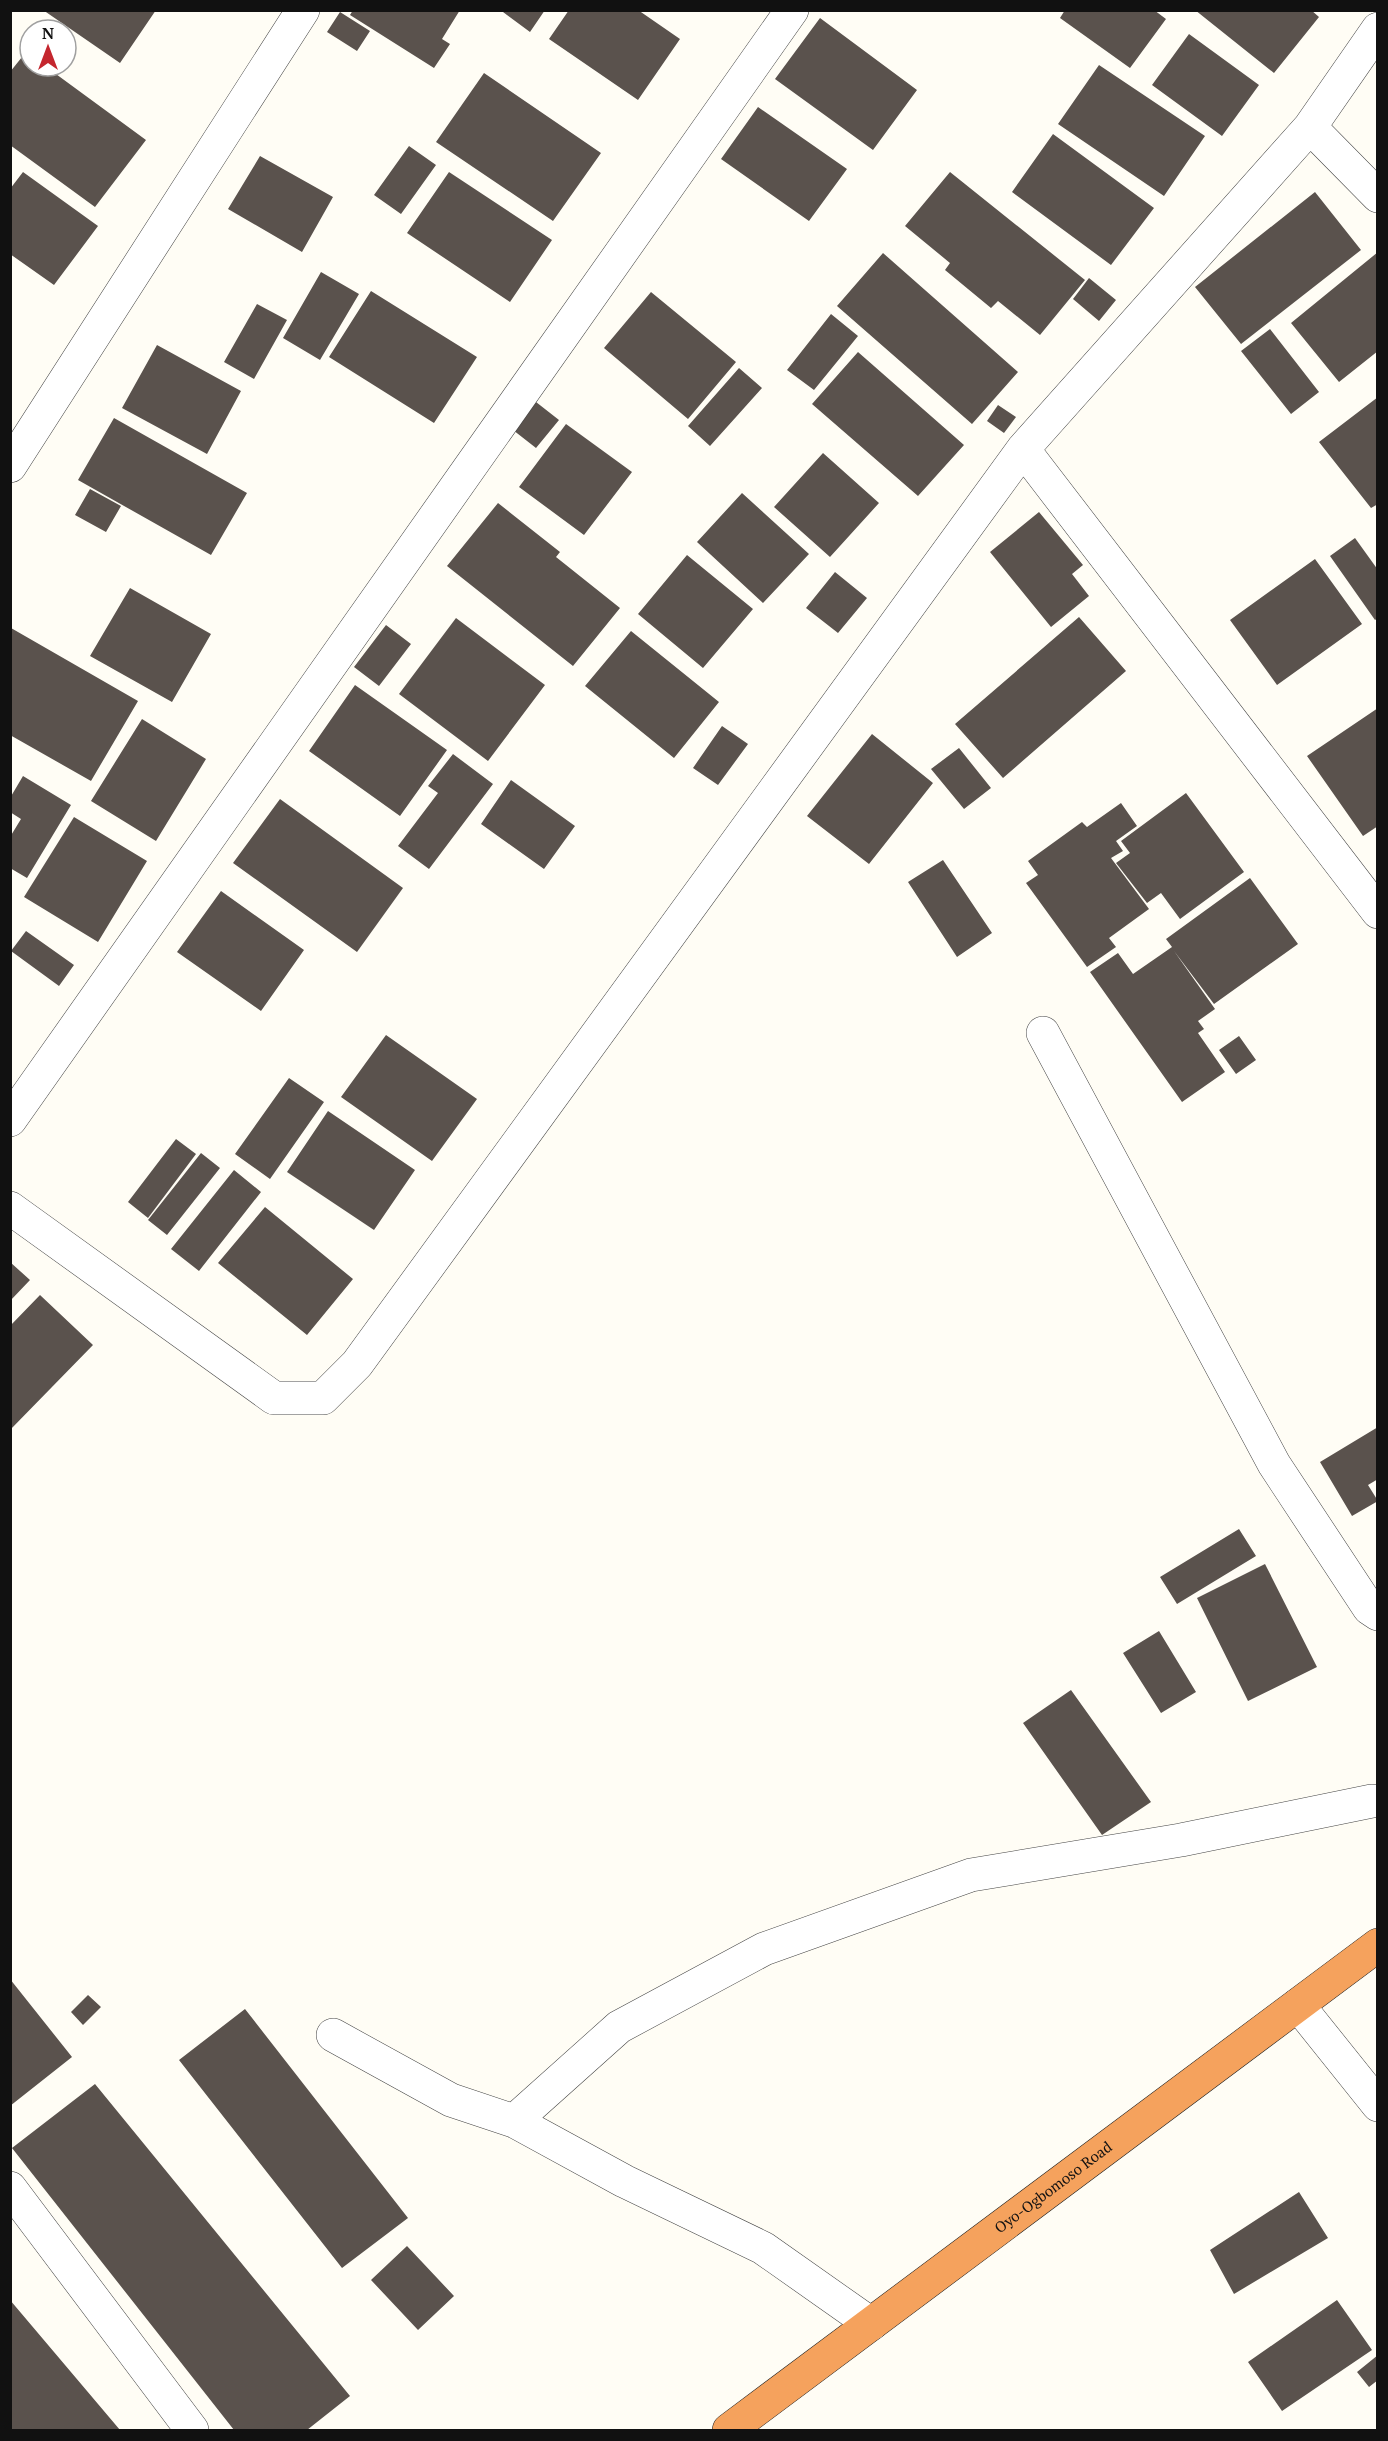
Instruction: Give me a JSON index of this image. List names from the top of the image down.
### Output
{
  "streets": {
    "highway": ["Oyo-Ogbomoso Road"]
  },
  "north": "top"
}
